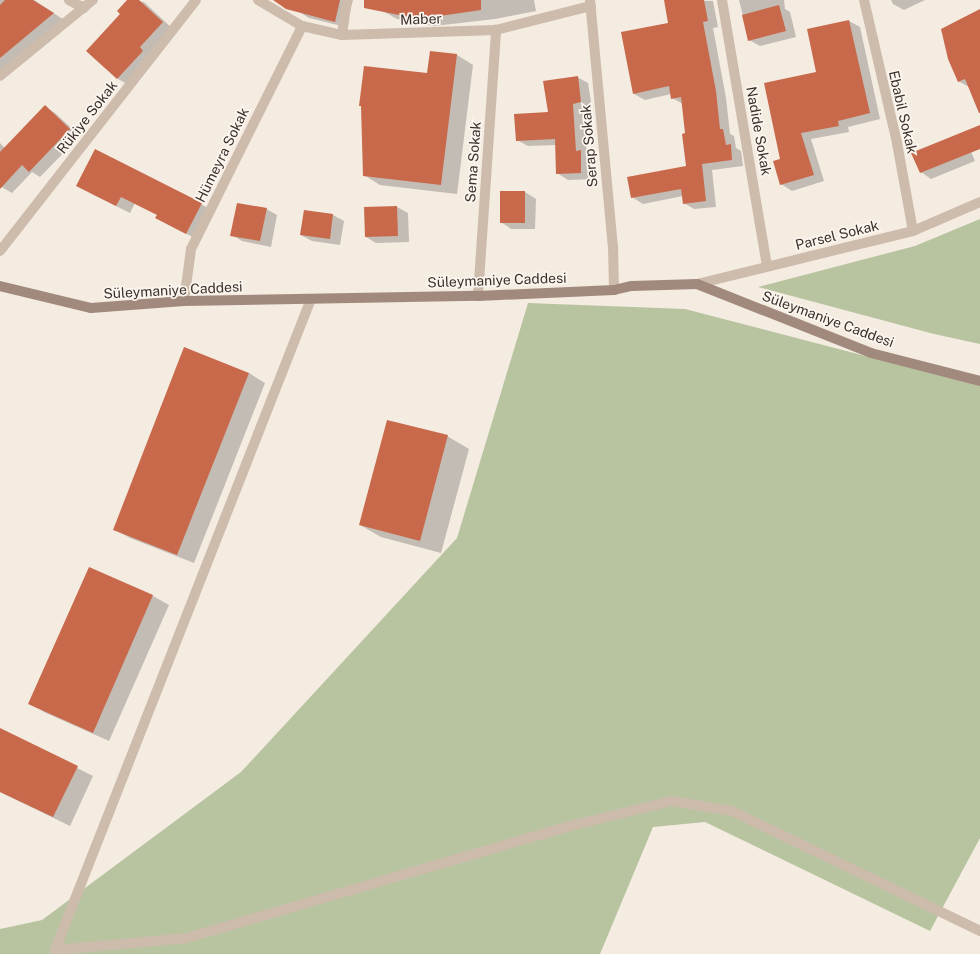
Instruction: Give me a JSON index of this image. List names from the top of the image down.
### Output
{
  "streets": {
    "street": [
      "Maber",
      "Ebabil Sokak",
      "Rükiye Sokak",
      "Nadide Sokak",
      "Serap Sokak",
      "Hümeyra Sokak",
      "Sema Sokak",
      "Parsel Sokak",
      "Süleymaniye Caddesi"
    ]
  },
  "crossings": [
    ["Maber", "Serap Sokak"],
    ["Maber", "Hümeyra Sokak"],
    ["Maber", "Sema Sokak"],
    ["Ebabil Sokak", "Parsel Sokak"],
    ["Nadide Sokak", "Parsel Sokak"],
    ["Serap Sokak", "Süleymaniye Caddesi"],
    ["Hümeyra Sokak", "Süleymaniye Caddesi"],
    ["Sema Sokak", "Süleymaniye Caddesi"],
    ["Parsel Sokak", "Süleymaniye Caddesi"]
  ]
}
